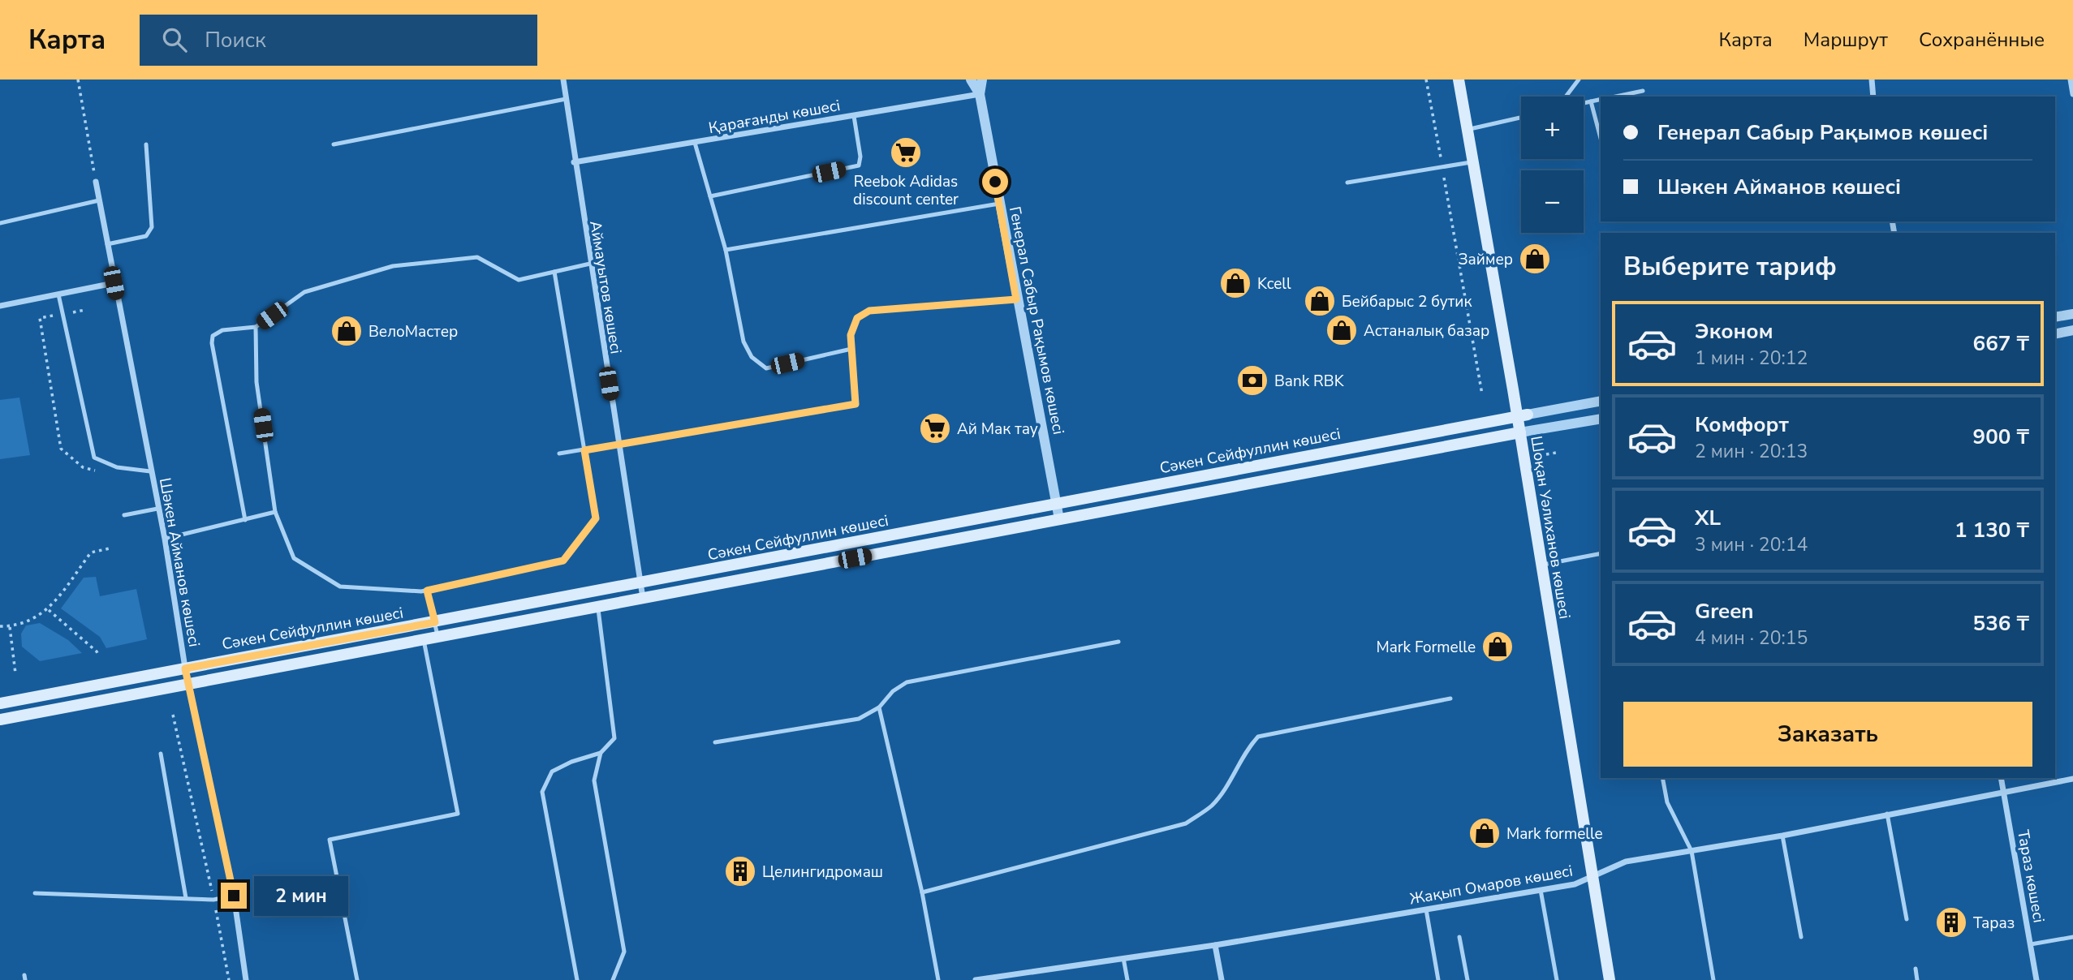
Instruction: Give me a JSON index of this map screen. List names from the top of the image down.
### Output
{
  "streets": {
    "main road": ["Сәкен Сейфуллин көшесі", "Шоқан Уәлиханов көшесі"],
    "street": [
      "Қарағанды көшесі",
      "Аймауытов көшесі",
      "Генерал Сабыр Рақымов көшесі",
      "Шәкен Айманов көшесі",
      "Тараз көшесі",
      "Жақып Омаров көшесі"
    ]
  },
  "crossings": [
    ["Қарағанды көшесі", "Аймауытов көшесі"],
    ["Қарағанды көшесі", "Генерал Сабыр Рақымов көшесі"],
    ["Аймауытов көшесі", "Сәкен Сейфуллин көшесі"],
    ["Генерал Сабыр Рақымов көшесі", "Сәкен Сейфуллин көшесі"],
    ["Сәкен Сейфуллин көшесі", "Шоқан Уәлиханов көшесі"],
    ["Сәкен Сейфуллин көшесі", "Шәкен Айманов көшесі"],
    ["Шоқан Уәлиханов көшесі", "Жақып Омаров көшесі"],
    ["Тараз көшесі", "Жақып Омаров көшесі"]
  ],
  "places": {
    "supermarket": ["Reebok Adidas discount center", "Ай Мак тау"],
    "shop": [
      "Займер",
      "Kcell",
      "Бейбарыс 2 бутик",
      "Астаналық базар",
      "ВелоМастер",
      "Mark Formelle",
      "Mark formelle"
    ],
    "bank": ["Bank RBK"],
    "building": ["Целингидромаш", "Тараз"]
  },
  "page": {
    "header": "Карта",
    "search": "Поиск",
    "nav": ["Карта", "Маршрут", "Сохранённые"],
    "map_buttons": ["+", "−"],
    "banner": ["Генерал Сабыр Рақымов көшесі", "Шәкен Айманов көшесі"],
    "heading": "Выберите тариф",
    "list": [
      {
        "name": "Эконом",
        "note": "1 мин · 20:12",
        "value": "667 ₸"
      },
      {
        "name": "Комфорт",
        "note": "2 мин · 20:13",
        "value": "900 ₸"
      },
      {
        "name": "XL",
        "note": "3 мин · 20:14",
        "value": "1 130 ₸"
      },
      {
        "name": "Green",
        "note": "4 мин · 20:15",
        "value": "536 ₸"
      }
    ],
    "buttons": "Заказать",
    "bubble": "2 мин"
  }
}
